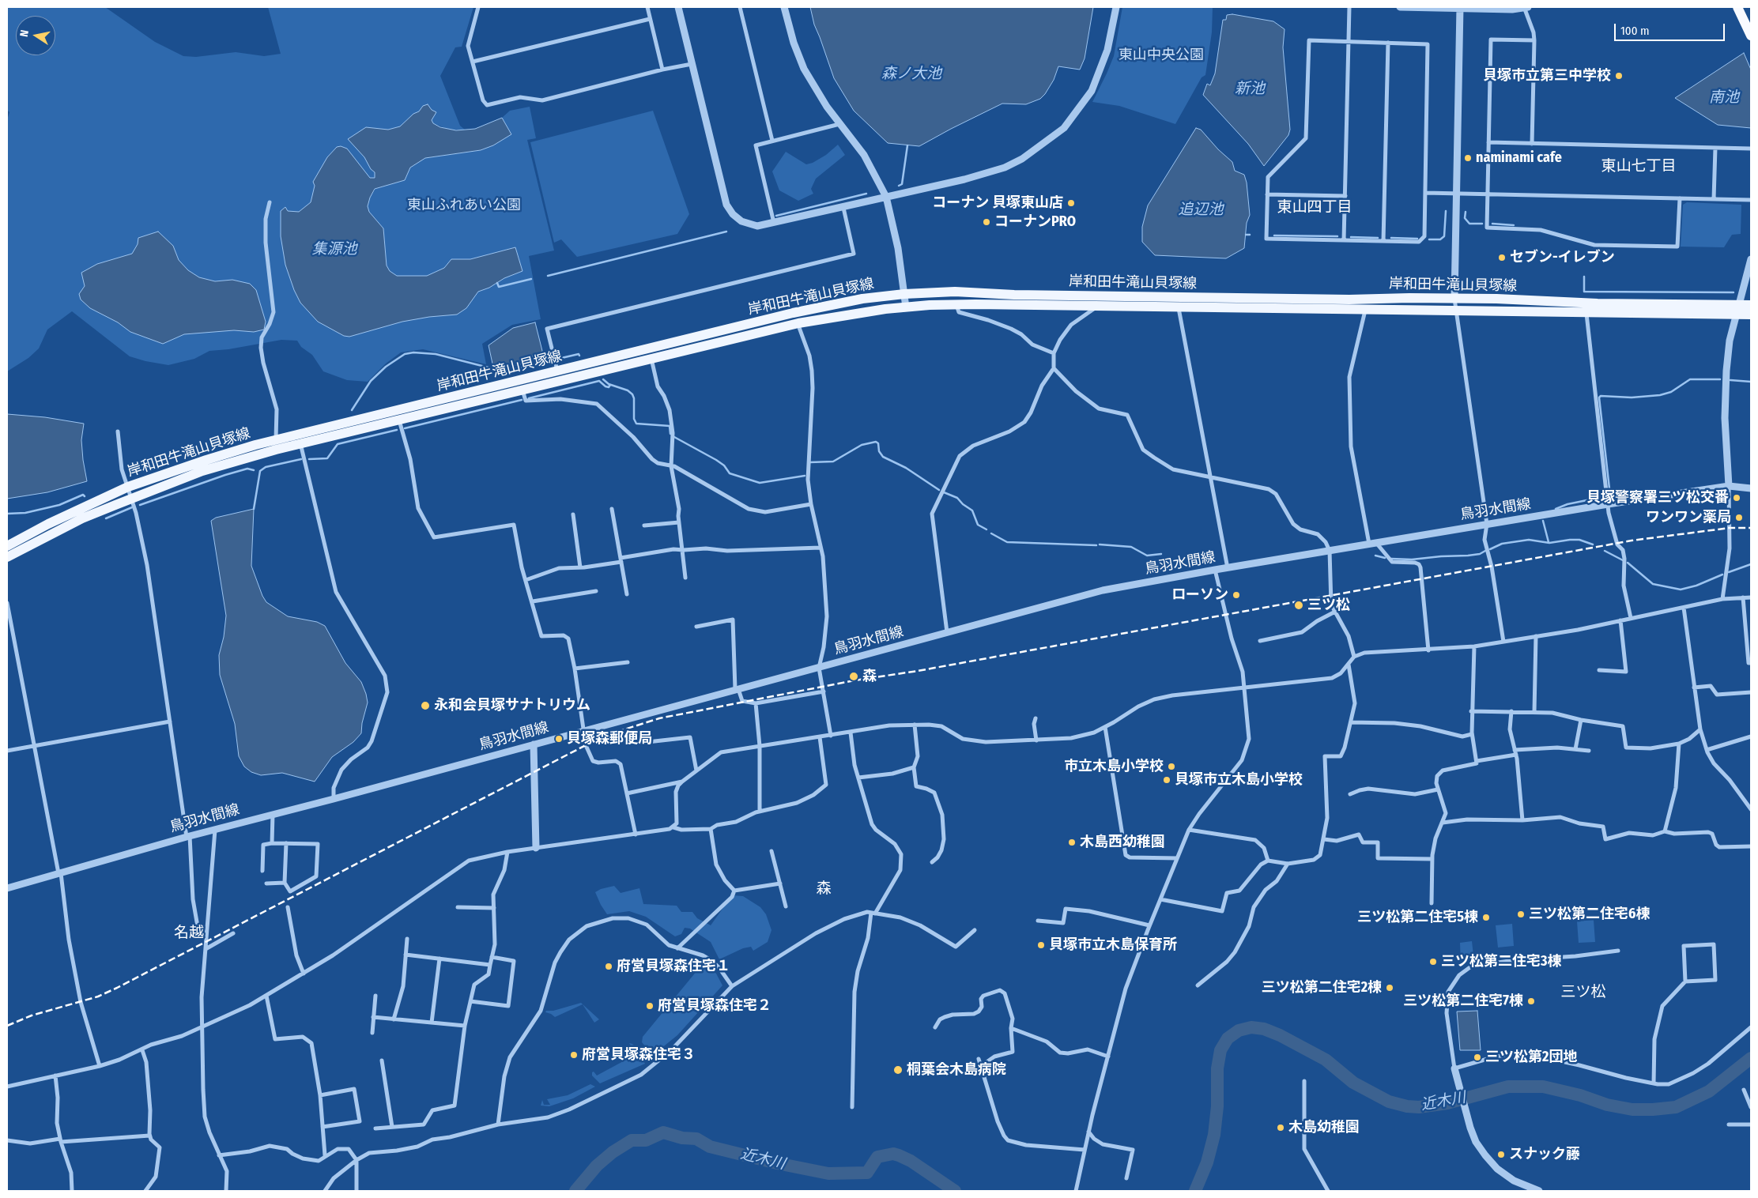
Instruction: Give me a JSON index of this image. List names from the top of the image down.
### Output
{
  "streets": {
    "main road": ["岸和田牛滝山貝塚線"],
    "street": ["鳥羽水間線"]
  },
  "districts": [
    "東山七丁目",
    "東山四丁目",
    "森",
    "名越",
    "三ツ松"
  ],
  "water": [
    "森ノ大池",
    "新池",
    "南池",
    "追辺池",
    "集源池",
    "近木川"
  ],
  "parks": ["東山中央公園", "東山ふれあい公園"],
  "places": [
    "貝塚市立第三中学校",
    "naminami cafe",
    "コーナン 貝塚東山店",
    "コーナンPRO",
    "セブン-イレブン",
    "貝塚警察署三ツ松交番",
    "ワンワン薬局",
    "ローソン",
    "三ツ松",
    "森",
    "永和会貝塚サナトリウム",
    "貝塚森郵便局",
    "市立木島小学校",
    "貝塚市立木島小学校",
    "木島西幼稚園",
    "三ツ松第二住宅6棟",
    "三ツ松第二住宅5棟",
    "貝塚市立木島保育所",
    "三ツ松第二住宅3棟",
    "府営貝塚森住宅１",
    "三ツ松第二住宅2棟",
    "三ツ松第二住宅7棟",
    "府営貝塚森住宅２",
    "府営貝塚森住宅３",
    "三ツ松第2団地",
    "桐葉会木島病院",
    "木島幼稚園",
    "スナック藤"
  ],
  "scale_bar": "100 m",
  "north": "left"
}
